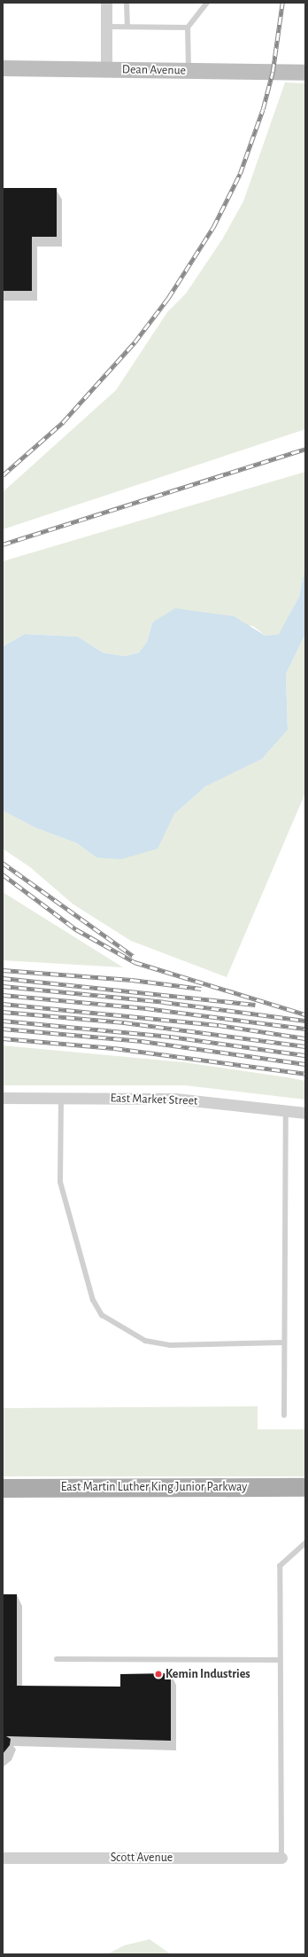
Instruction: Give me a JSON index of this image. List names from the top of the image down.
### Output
{
  "streets": {
    "main road": ["East Martin Luther King Junior Parkway"],
    "street": ["Dean Avenue", "East Market Street", "Scott Avenue"]
  },
  "places": ["Kemin Industries"]
}
